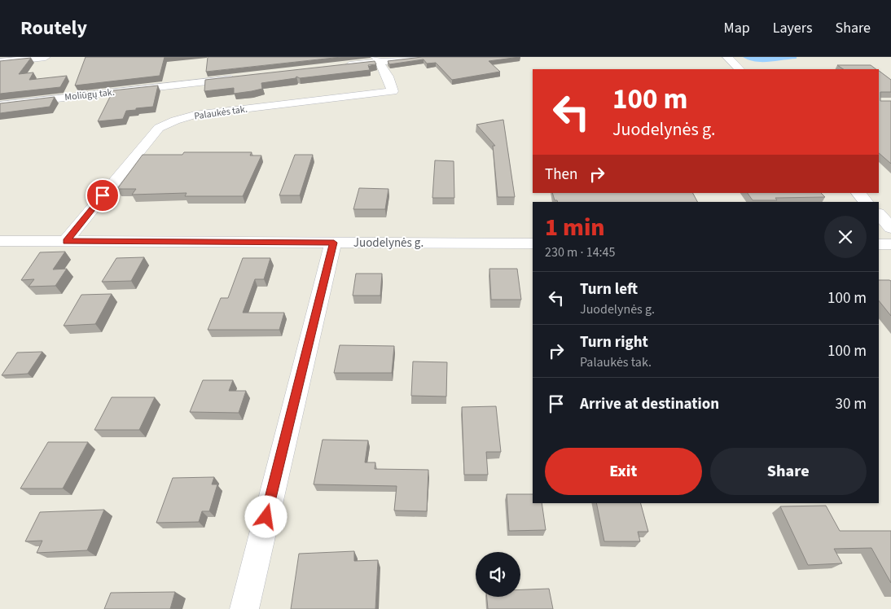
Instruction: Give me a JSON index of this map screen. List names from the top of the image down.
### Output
{
  "streets": {
    "street": ["Moliūgų tak.", "Palaukės tak.", "Juodelynės g."]
  },
  "crossings": [
    ["Palaukės tak.", "Juodelynės g."]
  ],
  "page": {
    "header": "Routely",
    "nav": ["Map", "Layers", "Share"],
    "turn": ["100 m", "Juodelynės g."],
    "then": "Then",
    "heading": ["1 min", "230 m · 14:45"],
    "list": [
      {
        "name": "Turn left",
        "note": "Juodelynės g.",
        "value": "100 m"
      },
      {
        "name": "Turn right",
        "note": "Palaukės tak.",
        "value": "100 m"
      },
      {
        "name": "Arrive at destination",
        "value": "30 m"
      }
    ],
    "buttons": ["Exit", "Share"]
  }
}
